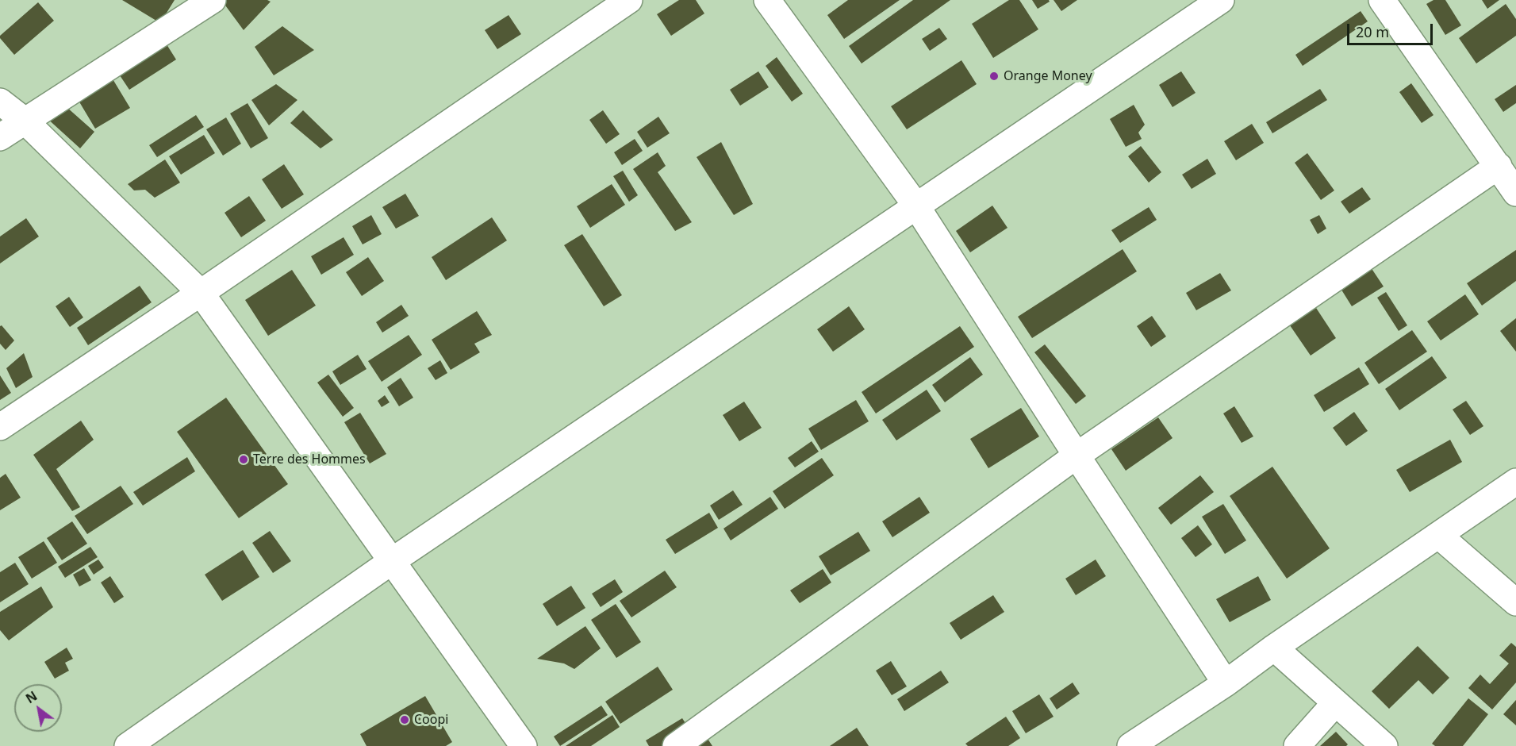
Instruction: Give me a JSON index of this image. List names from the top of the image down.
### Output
{
  "places": ["Orange Money", "Terre des Hommes", "Coopi"],
  "scale_bar": "20 m",
  "north": "top left"
}
